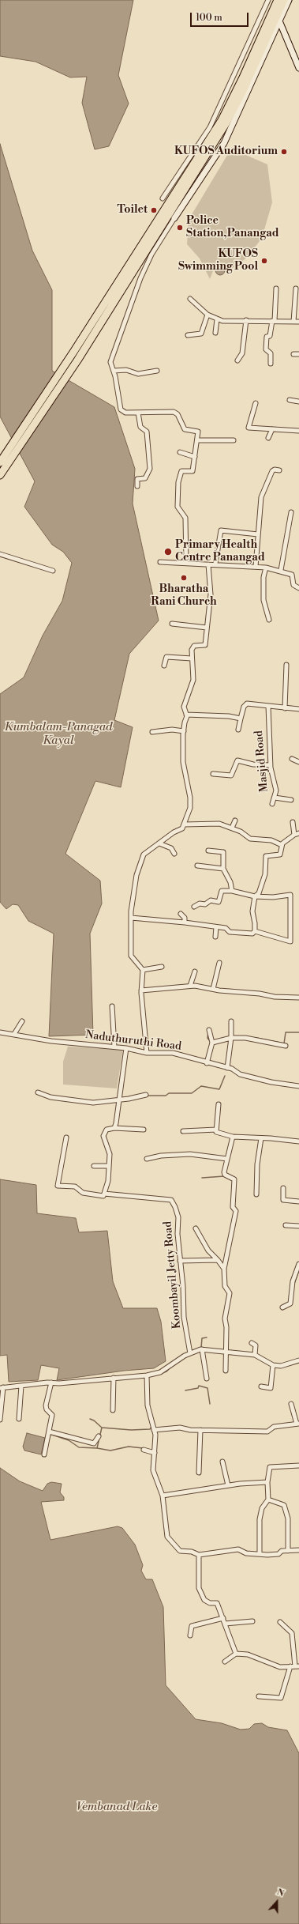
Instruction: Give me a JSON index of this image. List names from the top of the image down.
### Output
{
  "streets": {
    "street": ["Masjid Road", "Naduthuruthi Road", "Koombayil Jetty Road"]
  },
  "water": ["Kumbalam-Panagad Kayal", "Vembanad Lake"],
  "places": [
    "KUFOS Auditorium",
    "Toilet",
    "Police Station,Panangad",
    "KUFOS Swimming Pool",
    "Primary Health Centre Panangad",
    "Bharatha Rani Church"
  ],
  "scale_bar": "100 m",
  "north": "top"
}
